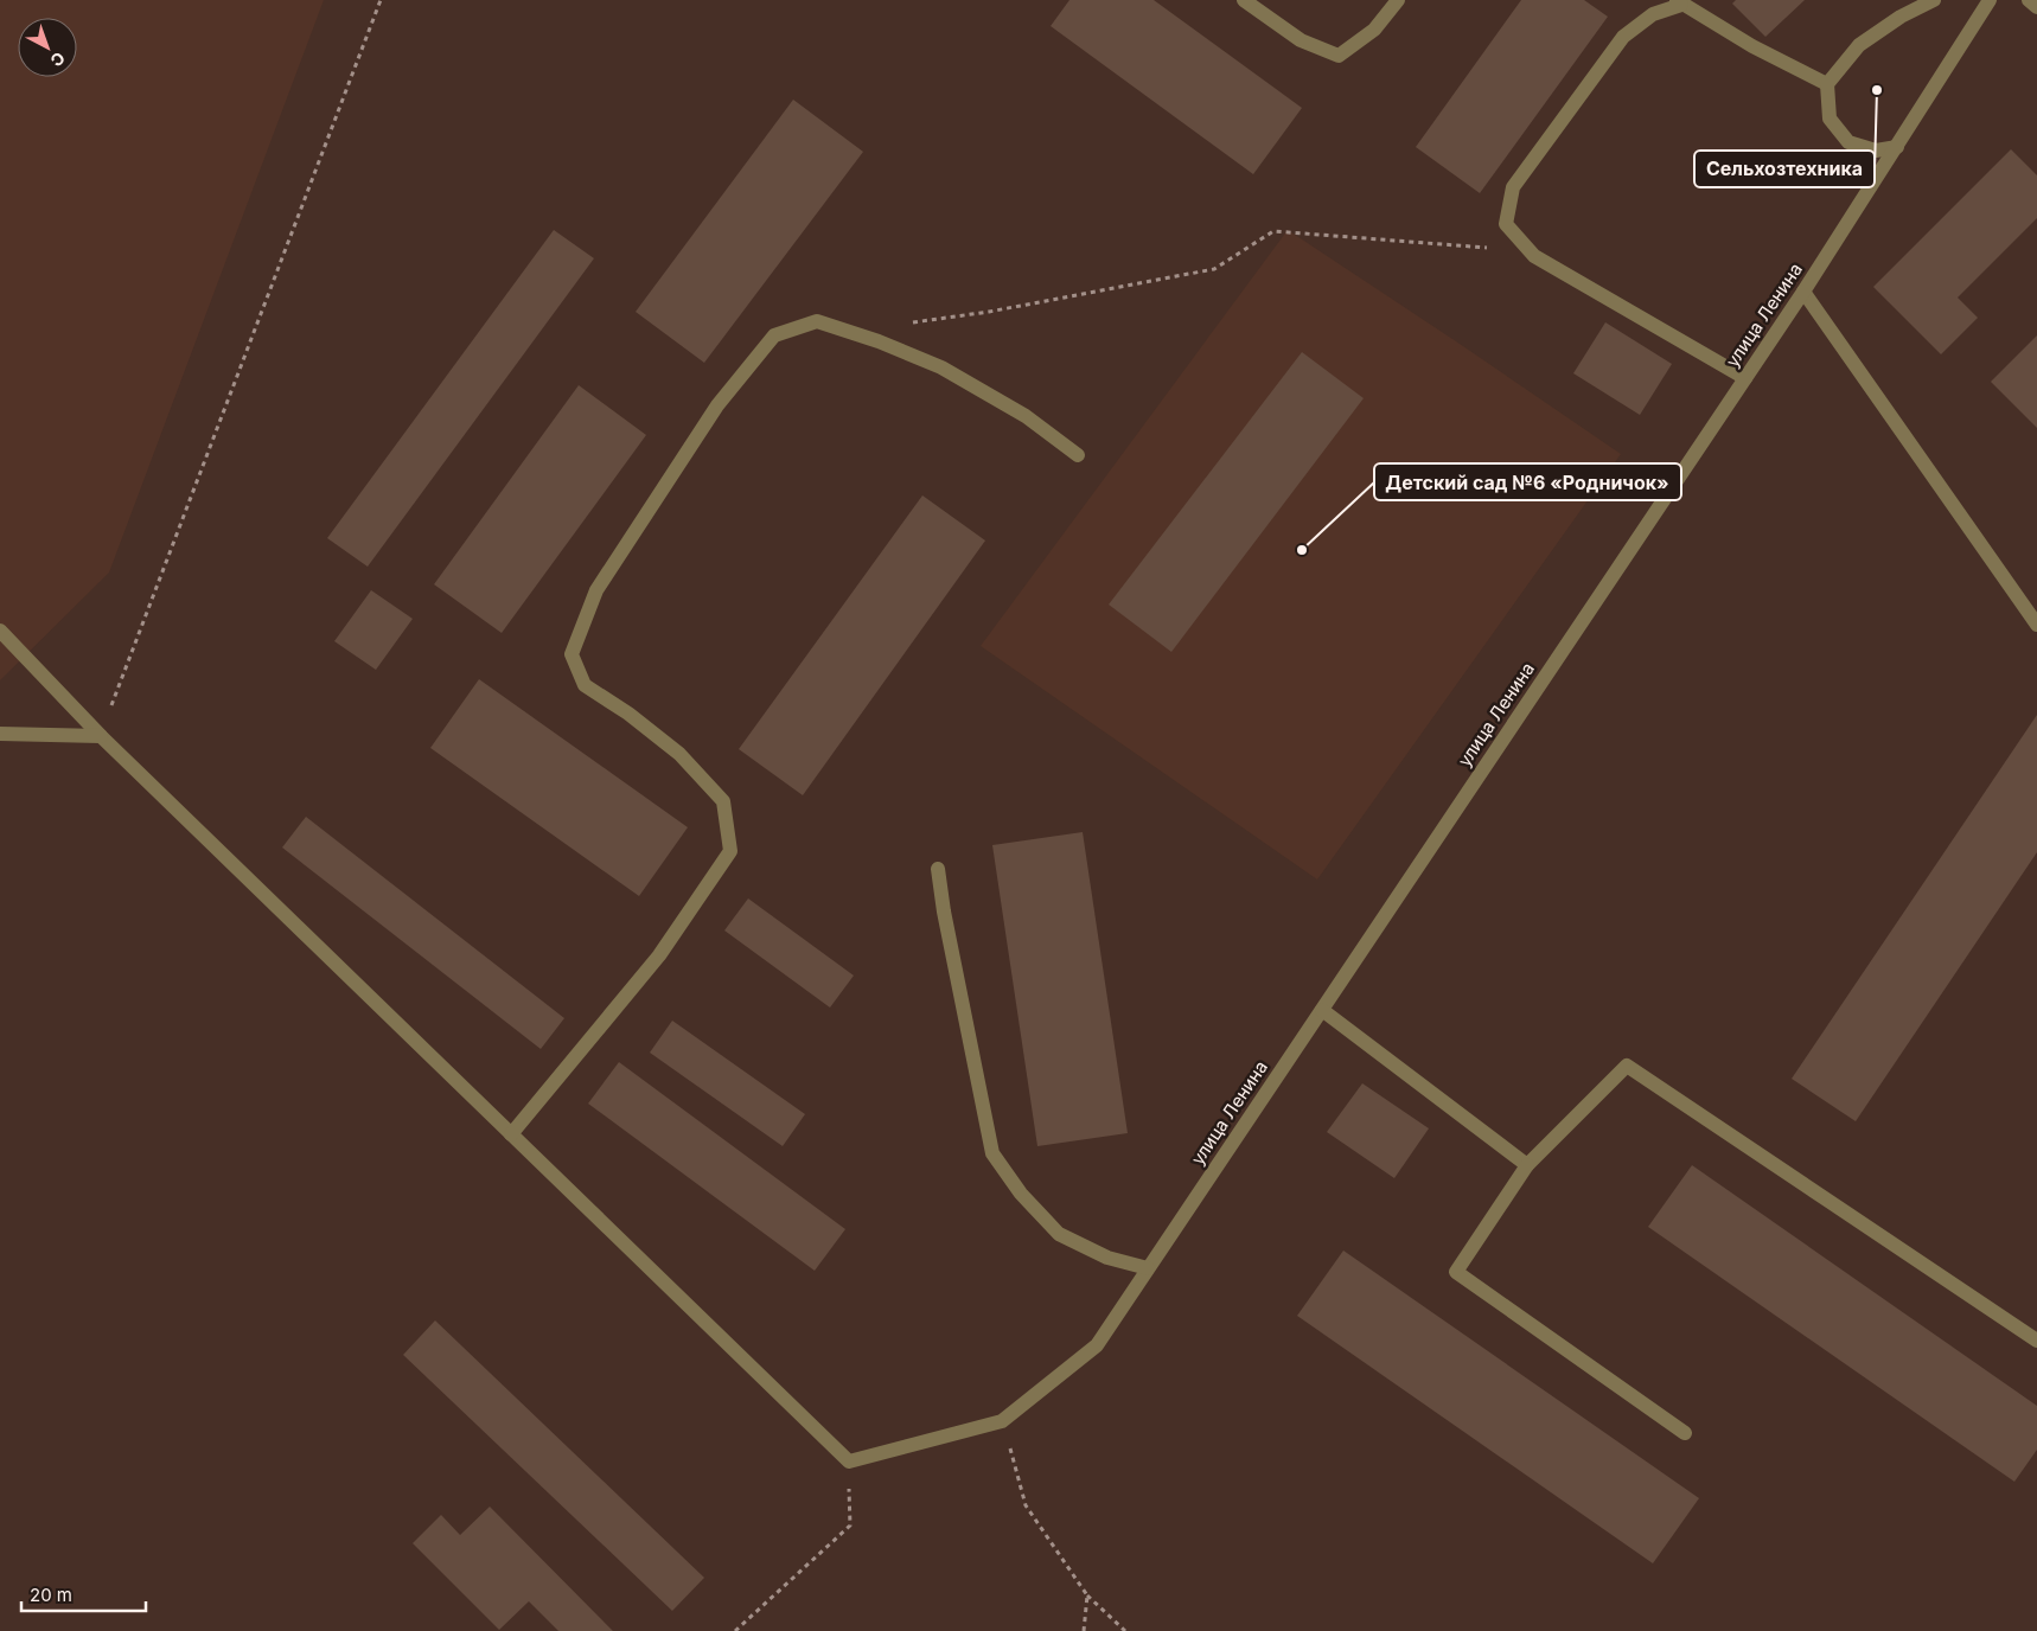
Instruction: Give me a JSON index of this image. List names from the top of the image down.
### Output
{
  "streets": {
    "street": ["улица Ленина"]
  },
  "places": ["Сельхозтехника", "Детский сад №6 «Родничок»"],
  "scale_bar": "20 m",
  "north": "bottom right"
}
